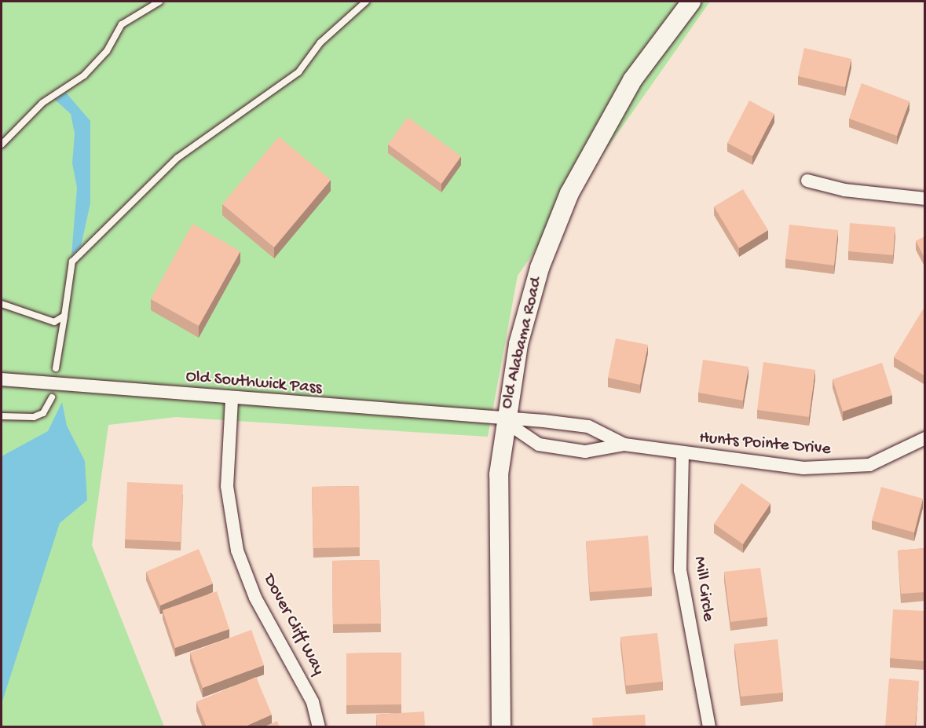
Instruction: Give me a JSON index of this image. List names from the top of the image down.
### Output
{
  "streets": {
    "main road": ["Old Alabama Road"],
    "street": [
      "Old Southwick Pass",
      "Hunts Pointe Drive",
      "Mill Circle",
      "Dover Cliff Way"
    ]
  },
  "crossings": [
    ["Old Alabama Road", "Old Southwick Pass"],
    ["Old Alabama Road", "Hunts Pointe Drive"],
    ["Old Southwick Pass", "Hunts Pointe Drive"],
    ["Old Southwick Pass", "Dover Cliff Way"],
    ["Hunts Pointe Drive", "Mill Circle"]
  ]
}
